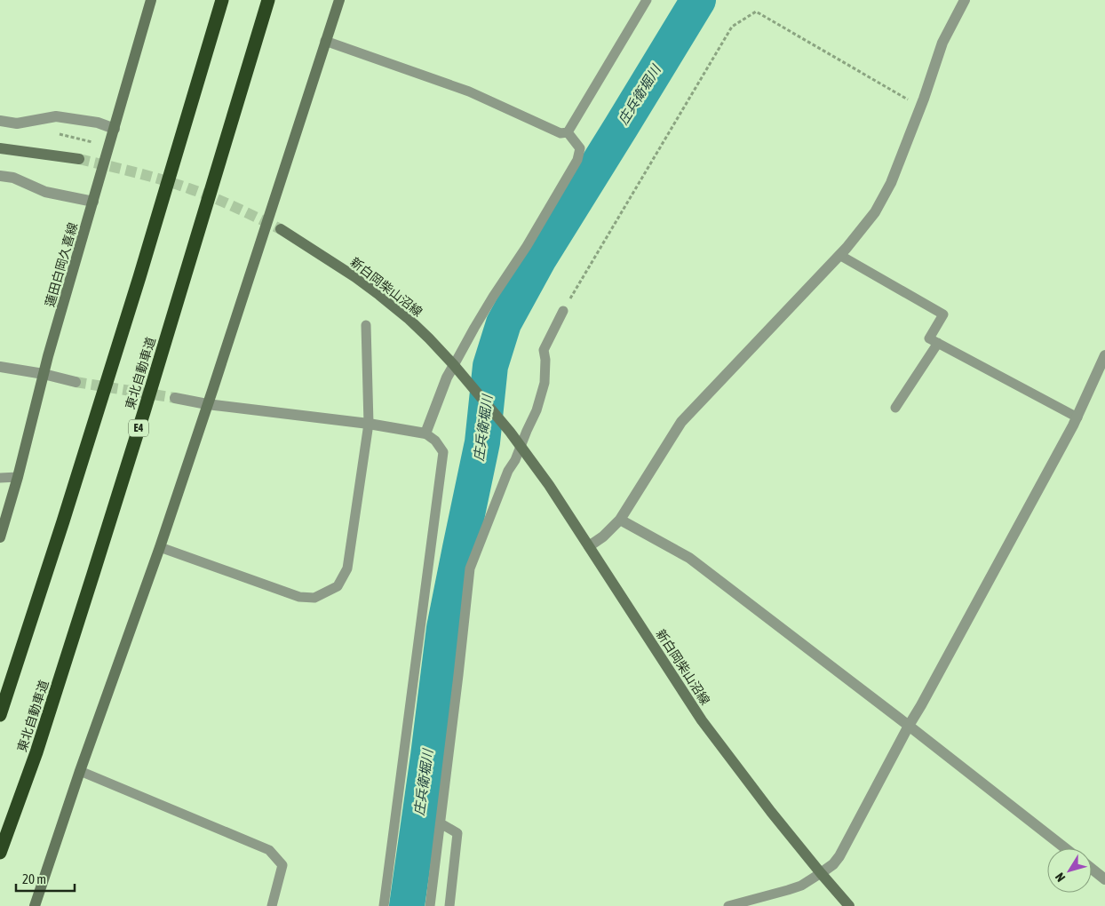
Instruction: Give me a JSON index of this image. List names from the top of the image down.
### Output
{
  "streets": {
    "highway": ["東北自動車道", "E4"],
    "street": ["蓮田白岡久喜線", "新白岡柴山沼線"]
  },
  "water": ["庄兵衛堀川"],
  "scale_bar": "20 m",
  "north": "bottom left"
}
